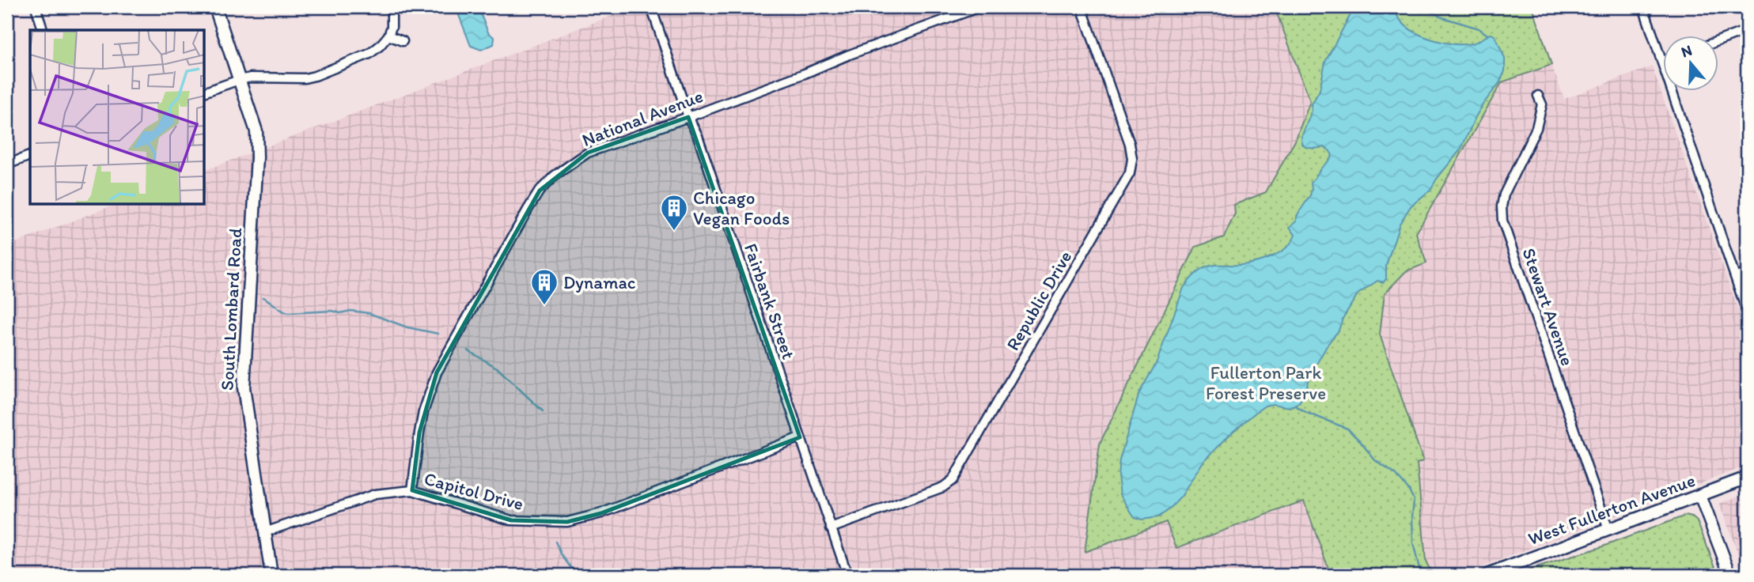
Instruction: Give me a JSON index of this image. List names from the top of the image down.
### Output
{
  "streets": {
    "street": [
      "National Avenue",
      "Republic Drive",
      "Fairbank Street",
      "Stewart Avenue",
      "South Lombard Road",
      "Capitol Drive",
      "West Fullerton Avenue"
    ]
  },
  "crossings": [
    ["National Avenue", "Fairbank Street"],
    ["National Avenue", "Capitol Drive"],
    ["Republic Drive", "Fairbank Street"],
    ["Fairbank Street", "Capitol Drive"],
    ["Stewart Avenue", "West Fullerton Avenue"],
    ["South Lombard Road", "Capitol Drive"]
  ],
  "parks": ["Fullerton Park Forest Preserve"],
  "places": {
    "building": ["Chicago Vegan Foods", "Dynamac"]
  },
  "north": "top"
}
